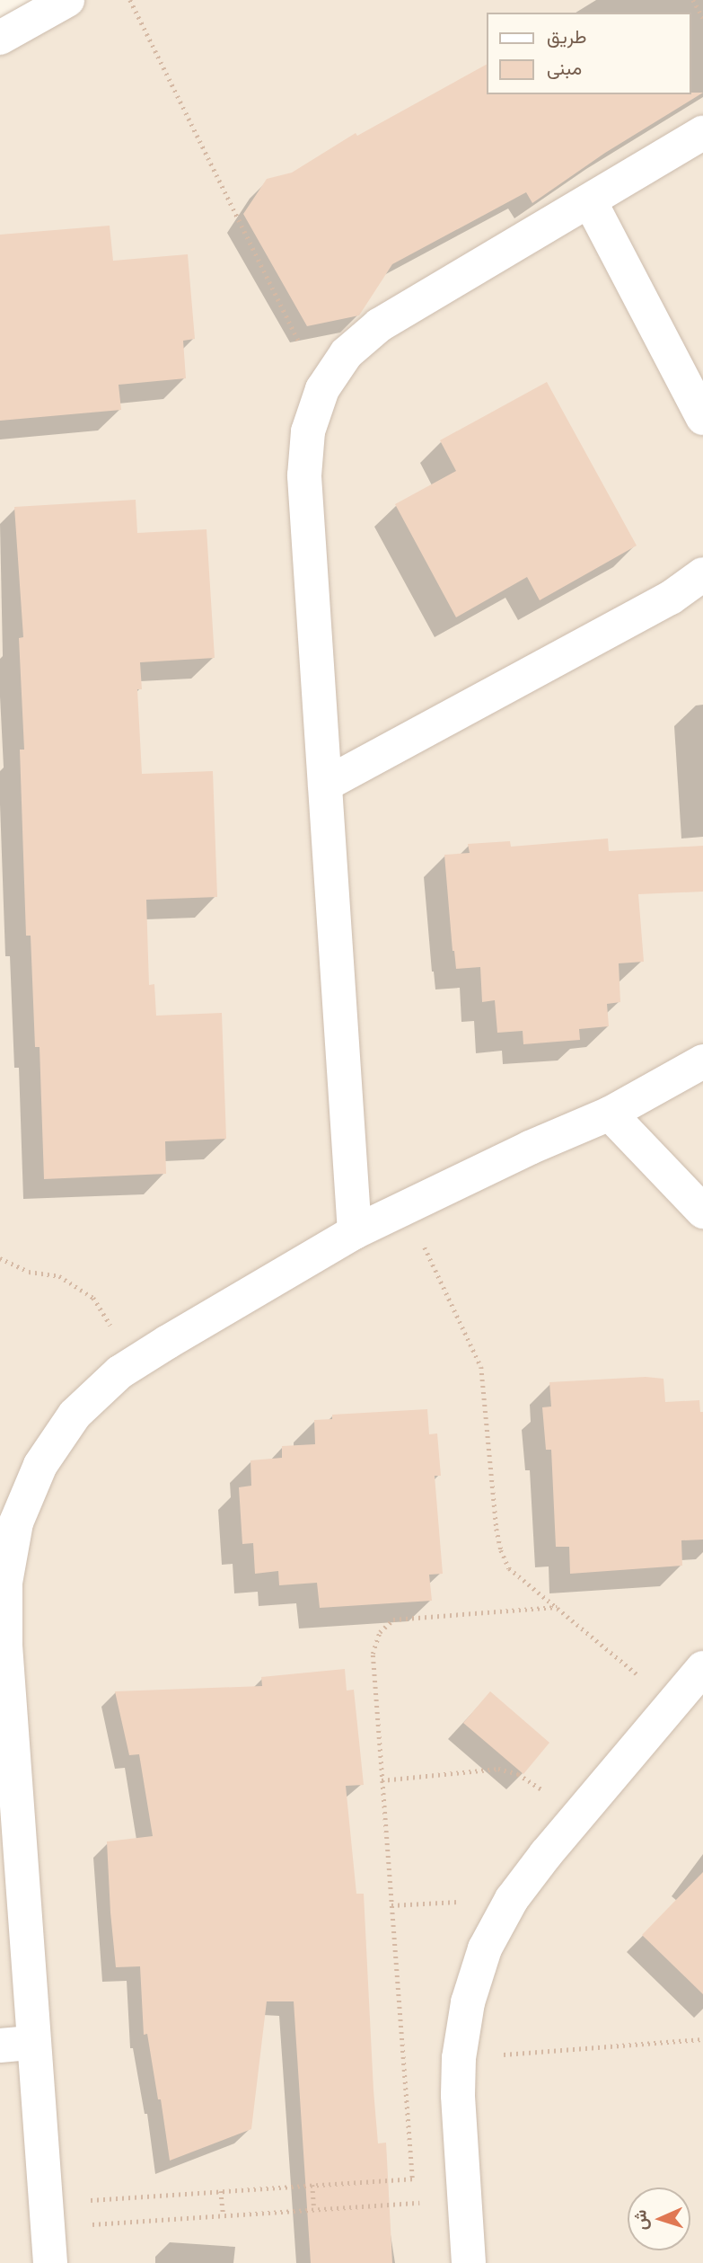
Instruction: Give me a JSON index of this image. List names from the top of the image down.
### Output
{
  "legend": ["طريق", "مبنى"],
  "north": "left"
}
